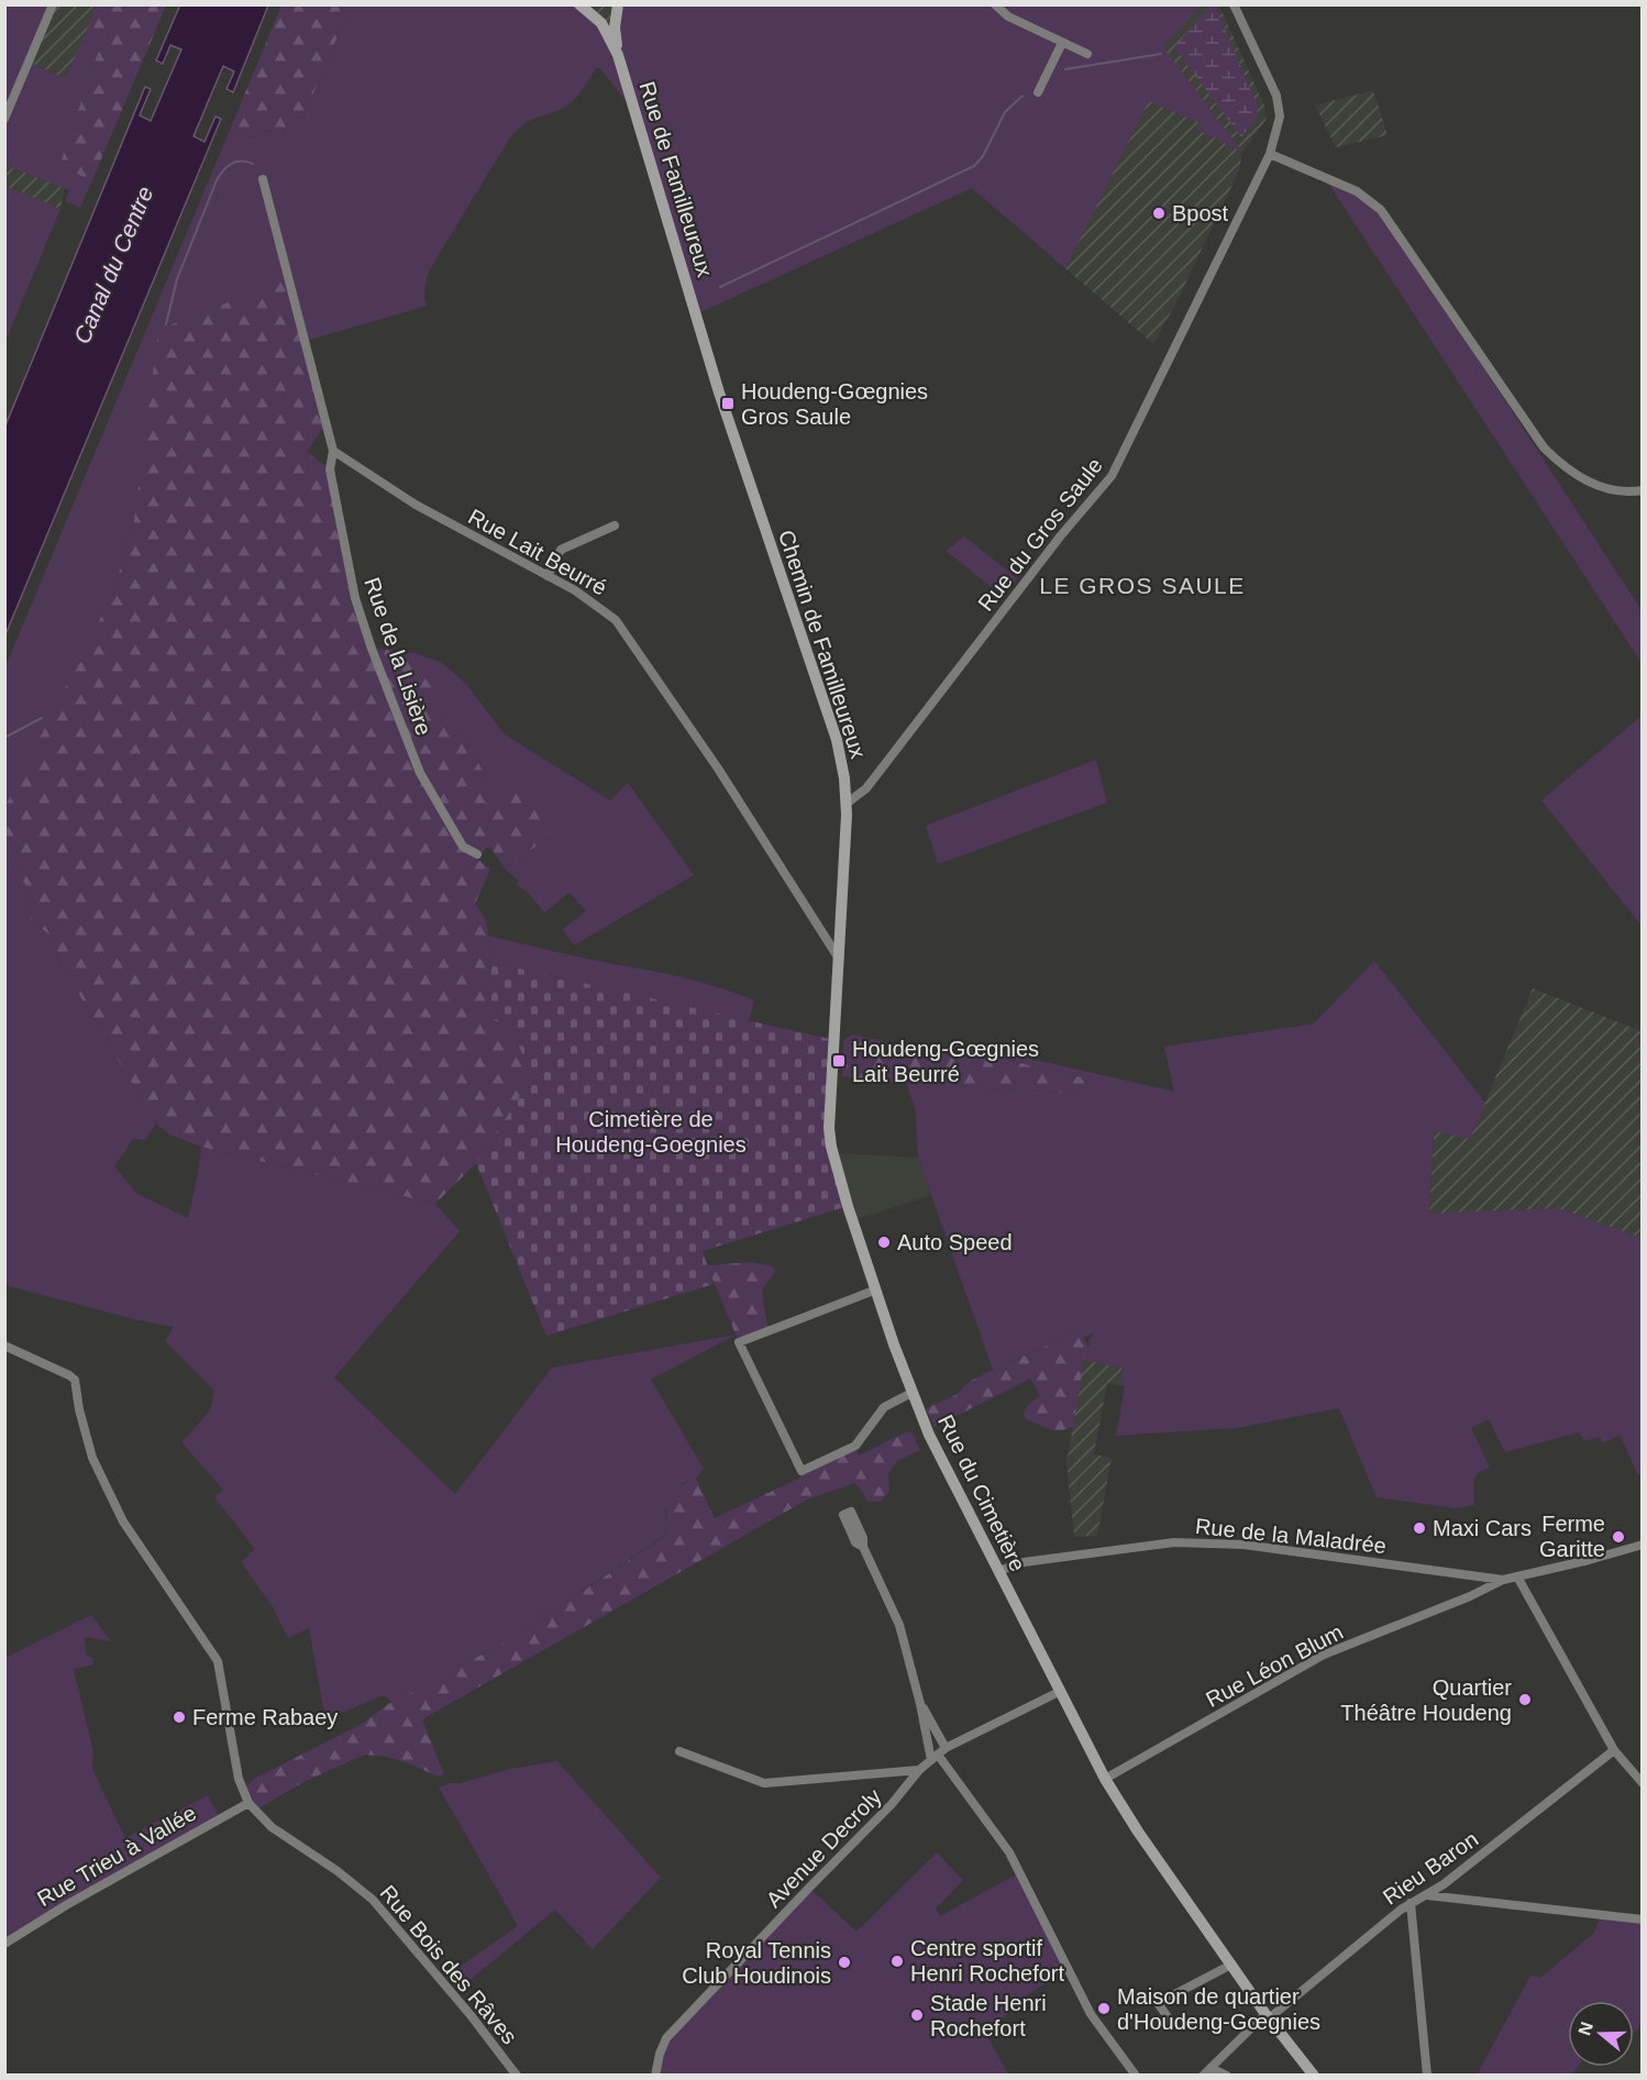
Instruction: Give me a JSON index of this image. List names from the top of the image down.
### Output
{
  "streets": {
    "street": [
      "Rue de Familleureux",
      "Rue du Gros Saule",
      "Rue Lait Beurré",
      "Chemin de Familleureux",
      "Rue de la Lisière",
      "Rue du Cimetière",
      "Rue de la Maladrée",
      "Rue Léon Blum",
      "Avenue Decroly",
      "Rue Trieu à Vallée",
      "Rieu Baron",
      "Rue Bois des Râves"
    ]
  },
  "crossings": [
    ["Rue de Familleureux", "Chemin de Familleureux"],
    ["Rue du Gros Saule", "Chemin de Familleureux"],
    ["Rue Lait Beurré", "Rue de la Lisière"],
    ["Rue Lait Beurré", "Rue du Cimetière"],
    ["Chemin de Familleureux", "Rue du Cimetière"],
    ["Rue du Cimetière", "Rue de la Maladrée"],
    ["Rue du Cimetière", "Rue Léon Blum"],
    ["Rue du Cimetière", "Avenue Decroly"],
    ["Rue du Cimetière", "Rieu Baron"],
    ["Rue de la Maladrée", "Rue Léon Blum"],
    ["Rue Trieu à Vallée", "Rue Bois des Râves"]
  ],
  "districts": ["LE GROS SAULE"],
  "water": ["Canal du Centre"],
  "parks": ["Cimetière de Houdeng-Goegnies"],
  "places": {
    "other": [
      "Bpost",
      "Auto Speed",
      "Maxi Cars",
      "Ferme Garitte",
      "Quartier Théâtre Houdeng",
      "Ferme Rabaey",
      "Centre sportif Henri Rochefort",
      "Royal Tennis Club Houdinois",
      "Maison de quartier d'Houdeng-Gœgnies",
      "Stade Henri Rochefort"
    ],
    "transit": ["Houdeng-Gœgnies Gros Saule", "Houdeng-Gœgnies Lait Beurré"]
  },
  "north": "left"
}
